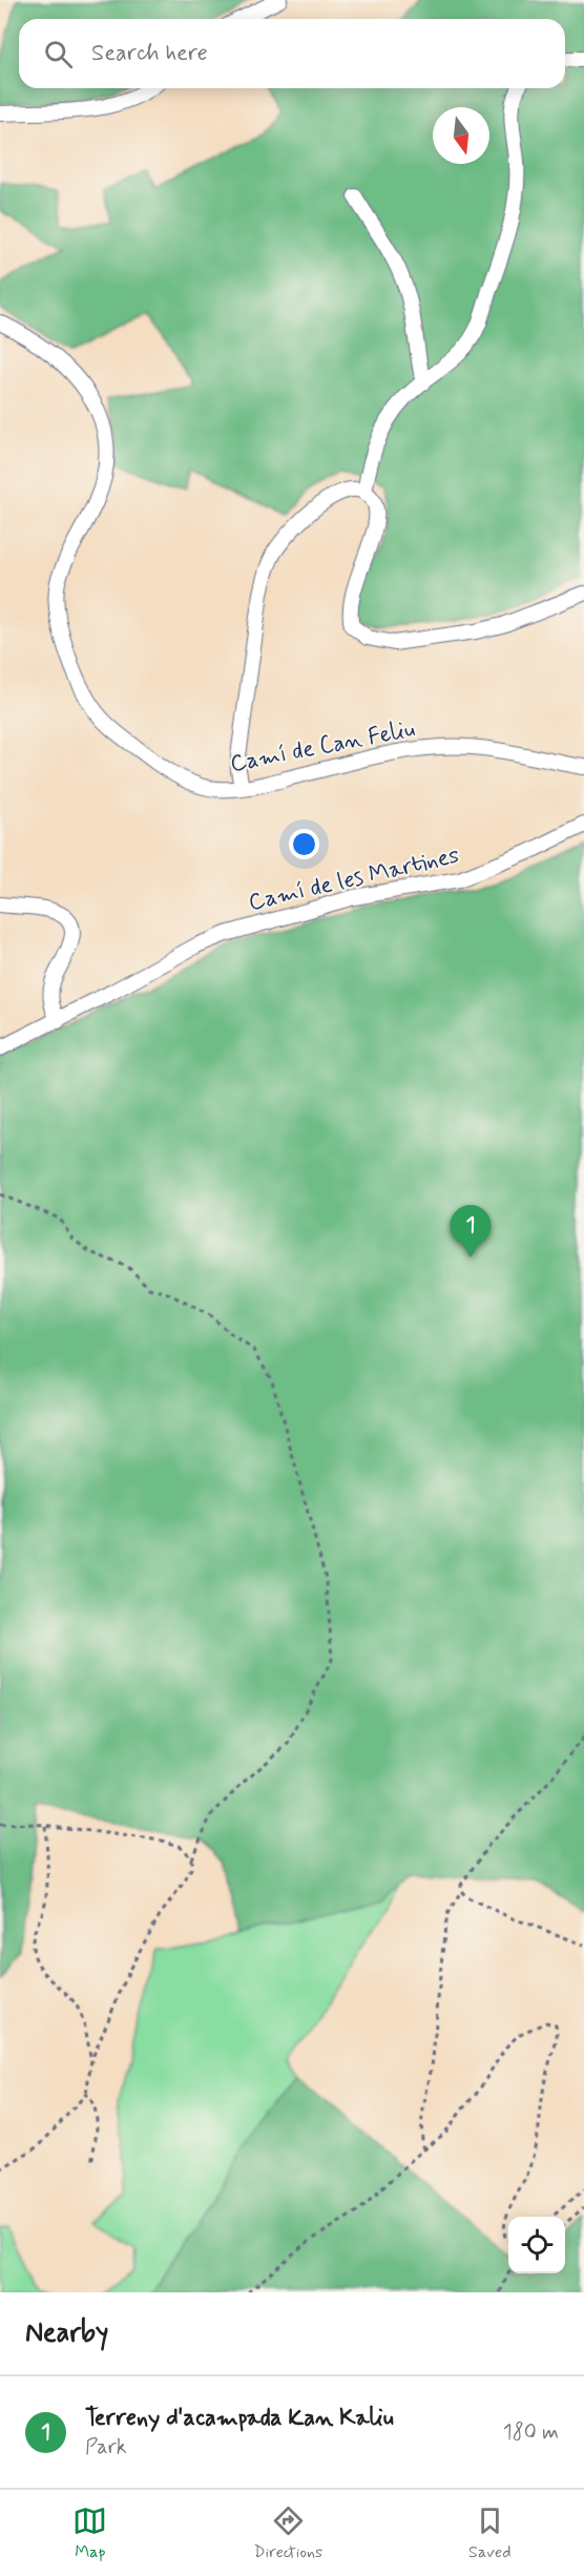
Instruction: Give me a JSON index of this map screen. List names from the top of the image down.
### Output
{
  "streets": {
    "street": ["Camí de Can Feliu", "Camí de les Martines"]
  },
  "north": "bottom",
  "page": {
    "search": "Search here",
    "pins": "1",
    "heading": "Nearby",
    "list": [
      {
        "mark": "1",
        "name": "Terreny d'acampada Kan Kaliu",
        "note": "Park",
        "value": "180 m"
      }
    ],
    "nav": ["Map", "Directions", "Saved"]
  }
}
